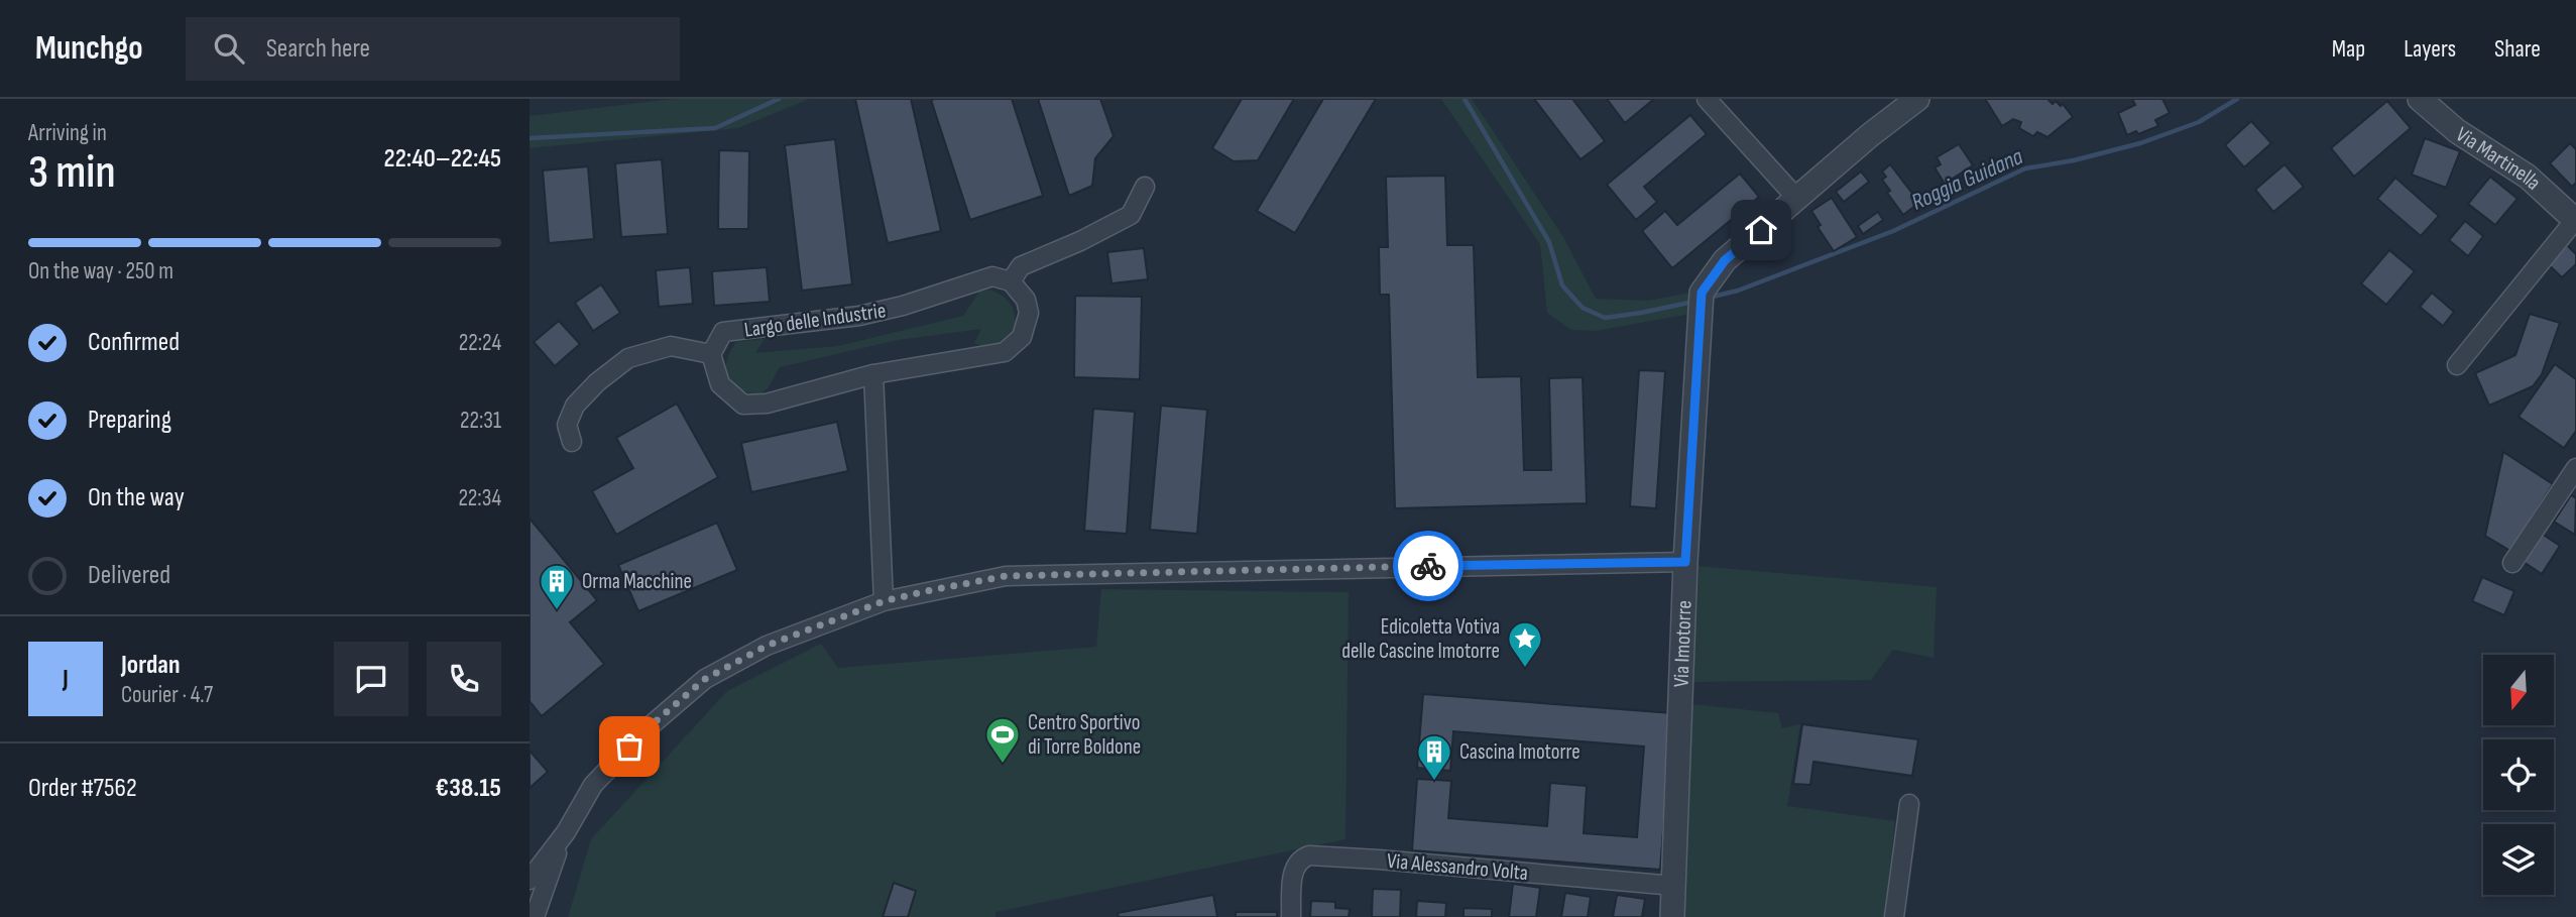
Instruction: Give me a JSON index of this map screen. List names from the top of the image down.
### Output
{
  "streets": {
    "street": [
      "Via Martinella",
      "Largo delle Industrie",
      "Via Imotorre",
      "Via Alessandro Volta"
    ]
  },
  "crossings": [
    ["Via Imotorre", "Via Alessandro Volta"]
  ],
  "water": ["Roggia Guidana"],
  "places": {
    "building": ["Orma Macchine", "Cascina Imotorre"],
    "place": ["Edicoletta Votiva delle Cascine Imotorre"],
    "sports": ["Centro Sportivo di Torre Boldone"]
  },
  "north": "bottom",
  "page": {
    "header": "Munchgo",
    "search": "Search here",
    "nav": ["Map", "Layers", "Share"],
    "heading": ["3 min", "Arriving in", "22:40–22:45"],
    "panel": [
      "Jordan",
      "Courier · 4.7",
      "Order #7562",
      "€38.15"
    ],
    "bar": "On the way · 250 m",
    "list": [
      ["Confirmed", "22:24"],
      ["Preparing", "22:31"],
      ["On the way", "22:34"],
      "Delivered"
    ],
    "round": "J"
  }
}
